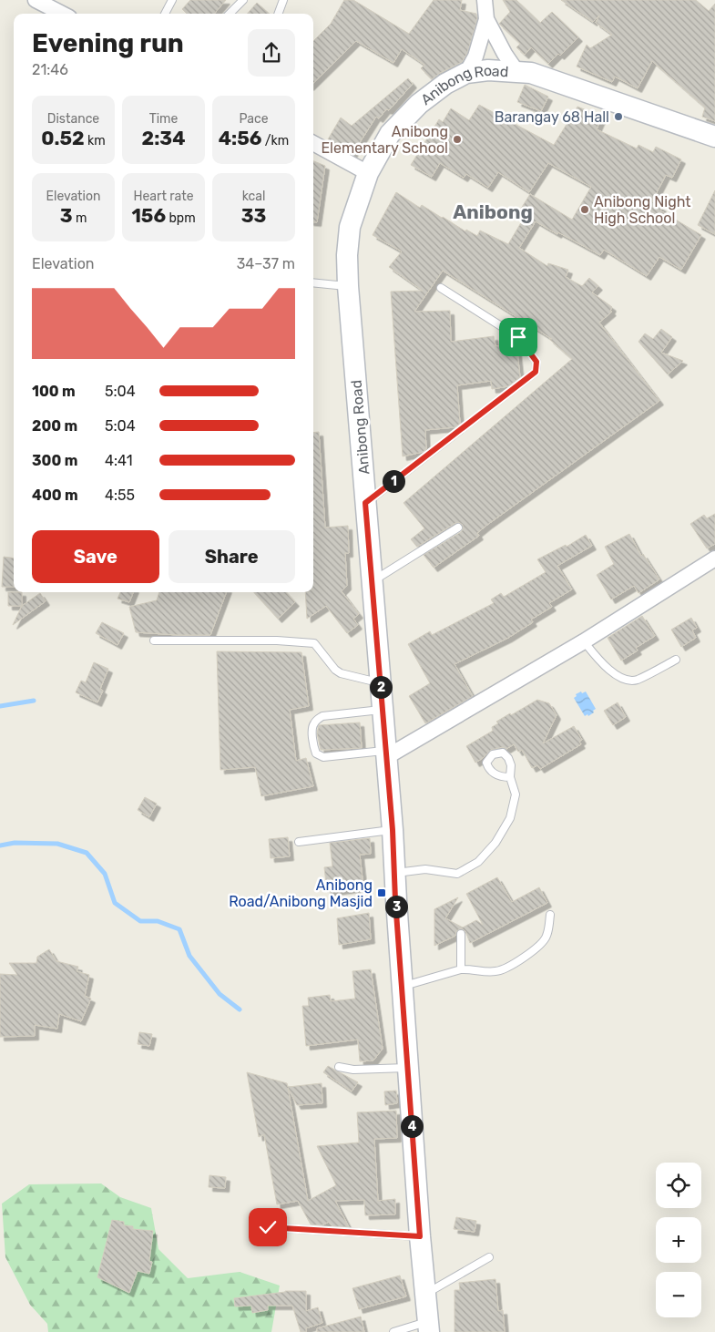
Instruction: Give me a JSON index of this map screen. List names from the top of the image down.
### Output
{
  "streets": {
    "main road": ["Anibong Road"]
  },
  "districts": ["Anibong"],
  "places": {
    "other": ["Barangay 68 Hall", "Anibong Elementary School", "Anibong Night High School"],
    "transit": ["Anibong Road/Anibong Masjid"]
  },
  "page": {
    "heading": ["Evening run", "21:46"],
    "stats": [
      ["Distance", "0.52 km"],
      ["Time", "2:34"],
      ["Pace", "4:56 /km"],
      ["Elevation", "3 m"],
      ["Heart rate", "156 bpm"],
      ["kcal", "33"]
    ],
    "chart": ["Elevation", "34–37 m"],
    "list": [
      {
        "name": "100 m",
        "note": "5:04"
      },
      {
        "name": "200 m",
        "note": "5:04"
      },
      {
        "name": "300 m",
        "note": "4:41"
      },
      {
        "name": "400 m",
        "note": "4:55"
      }
    ],
    "pins": [
      "1",
      "2",
      "3",
      "4"
    ],
    "buttons": ["Save", "Share"],
    "map_buttons": ["+", "−"]
  }
}
